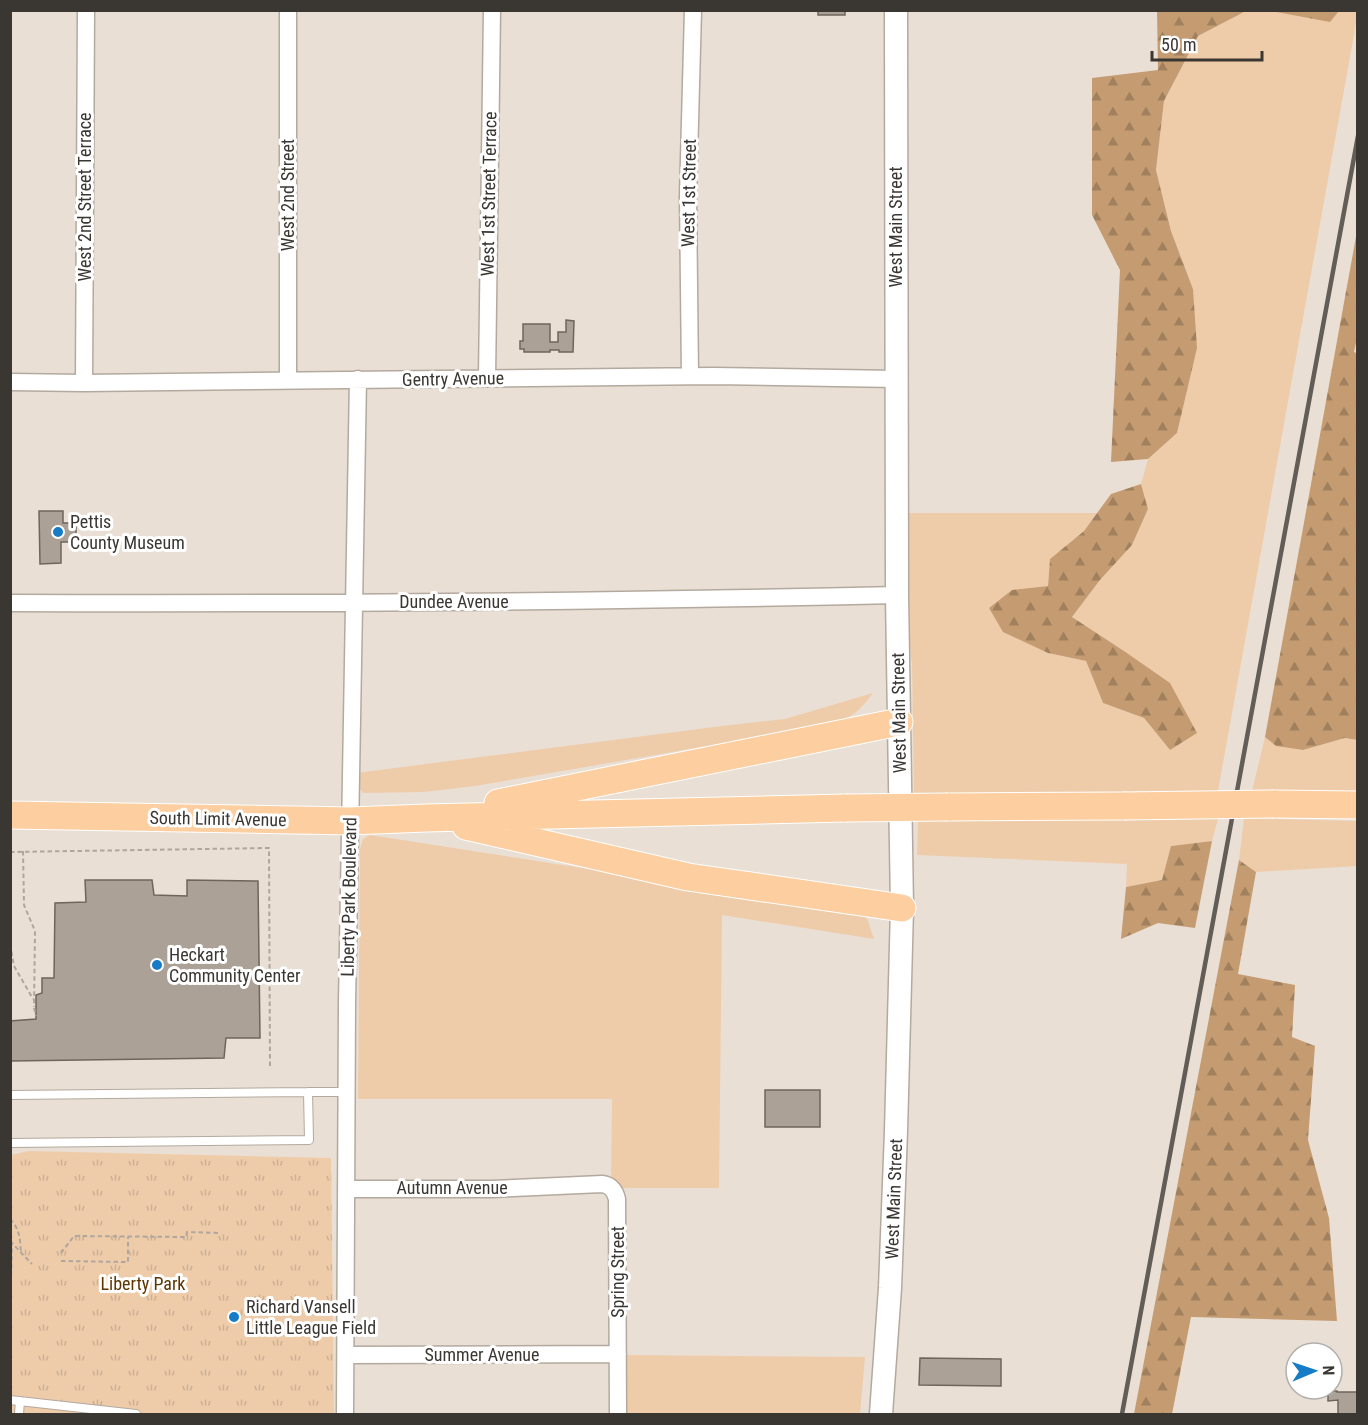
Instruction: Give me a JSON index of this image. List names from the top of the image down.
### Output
{
  "streets": {
    "highway": ["South Limit Avenue"],
    "main road": ["West Main Street"],
    "street": [
      "West 1st Street",
      "West 1st Street Terrace",
      "West 2nd Street",
      "West 2nd Street Terrace",
      "Gentry Avenue",
      "Dundee Avenue",
      "Liberty Park Boulevard",
      "Autumn Avenue",
      "Spring Street",
      "Summer Avenue"
    ]
  },
  "crossings": [
    ["West 1st Street", "Gentry Avenue"],
    ["West 1st Street Terrace", "Gentry Avenue"],
    ["West 2nd Street", "Gentry Avenue"],
    ["West 2nd Street Terrace", "Gentry Avenue"],
    ["West Main Street", "Gentry Avenue"],
    ["West Main Street", "Dundee Avenue"],
    ["Gentry Avenue", "Liberty Park Boulevard"],
    ["Dundee Avenue", "Liberty Park Boulevard"],
    ["South Limit Avenue", "Liberty Park Boulevard"],
    ["Liberty Park Boulevard", "Autumn Avenue"],
    ["Liberty Park Boulevard", "Summer Avenue"],
    ["Autumn Avenue", "Spring Street"],
    ["Spring Street", "Summer Avenue"]
  ],
  "parks": ["Liberty Park"],
  "places": ["Pettis County Museum", "Heckart Community Center", "Richard Vansell Little League Field"],
  "scale_bar": "50 m",
  "north": "right"
}
